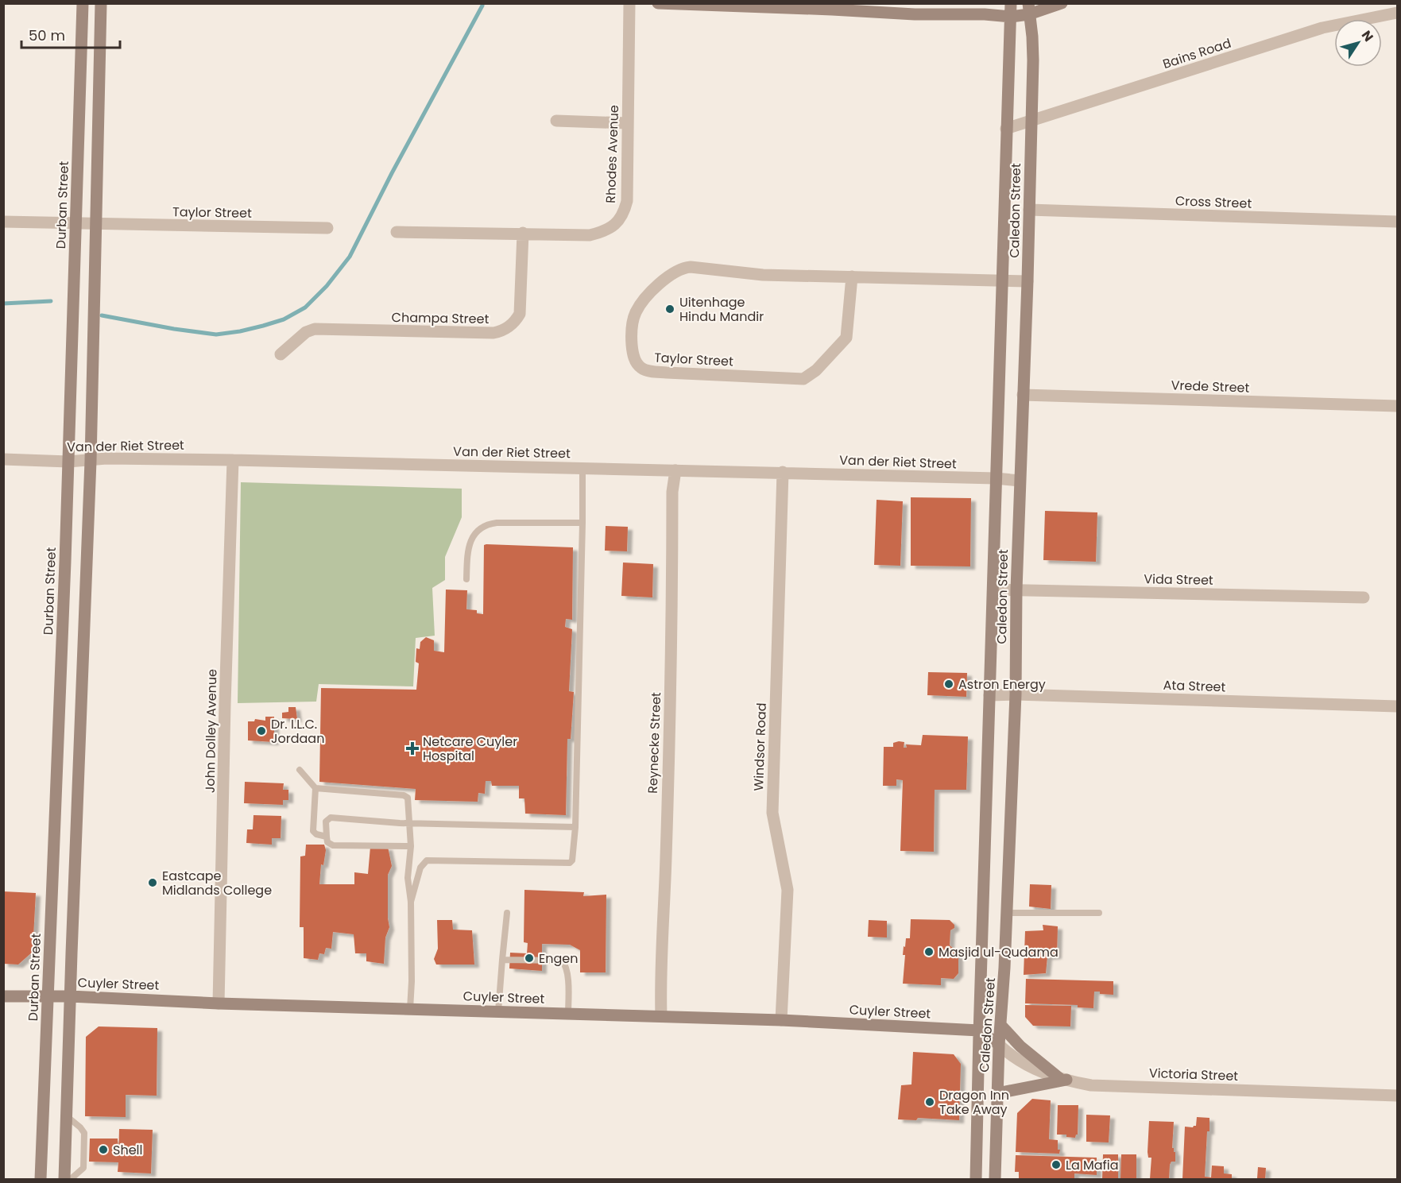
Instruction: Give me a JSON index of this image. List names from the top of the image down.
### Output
{
  "streets": {
    "main road": ["Durban Street", "Caledon Street", "Cuyler Street"],
    "street": [
      "Bains Road",
      "Rhodes Avenue",
      "Cross Street",
      "Taylor Street",
      "Champa Street",
      "Vrede Street",
      "Van der Riet Street",
      "Vida Street",
      "Ata Street",
      "John Dolley Avenue",
      "Reynecke Street",
      "Windsor Road",
      "Victoria Street"
    ]
  },
  "crossings": [
    ["Bains Road", "Caledon Street"],
    ["Rhodes Avenue", "Champa Street"],
    ["Cross Street", "Caledon Street"],
    ["Durban Street", "Taylor Street"],
    ["Durban Street", "Van der Riet Street"],
    ["Durban Street", "Cuyler Street"],
    ["Caledon Street", "Taylor Street"],
    ["Caledon Street", "Vrede Street"],
    ["Caledon Street", "Van der Riet Street"],
    ["Caledon Street", "Vida Street"],
    ["Caledon Street", "Ata Street"],
    ["Caledon Street", "Cuyler Street"],
    ["Caledon Street", "Victoria Street"],
    ["Van der Riet Street", "John Dolley Avenue"],
    ["Van der Riet Street", "Reynecke Street"],
    ["Van der Riet Street", "Windsor Road"],
    ["John Dolley Avenue", "Cuyler Street"],
    ["Reynecke Street", "Cuyler Street"],
    ["Windsor Road", "Cuyler Street"]
  ],
  "places": {
    "other": [
      "Uitenhage Hindu Mandir",
      "Astron Energy",
      "Dr. I.L.C. Jordaan",
      "Eastcape Midlands College",
      "Masjid ul-Qudama",
      "Engen",
      "Dragon Inn Take Away",
      "Shell",
      "La Mafia"
    ],
    "health": ["Netcare Cuyler Hospital"]
  },
  "scale_bar": "50 m",
  "north": "top right"
}
